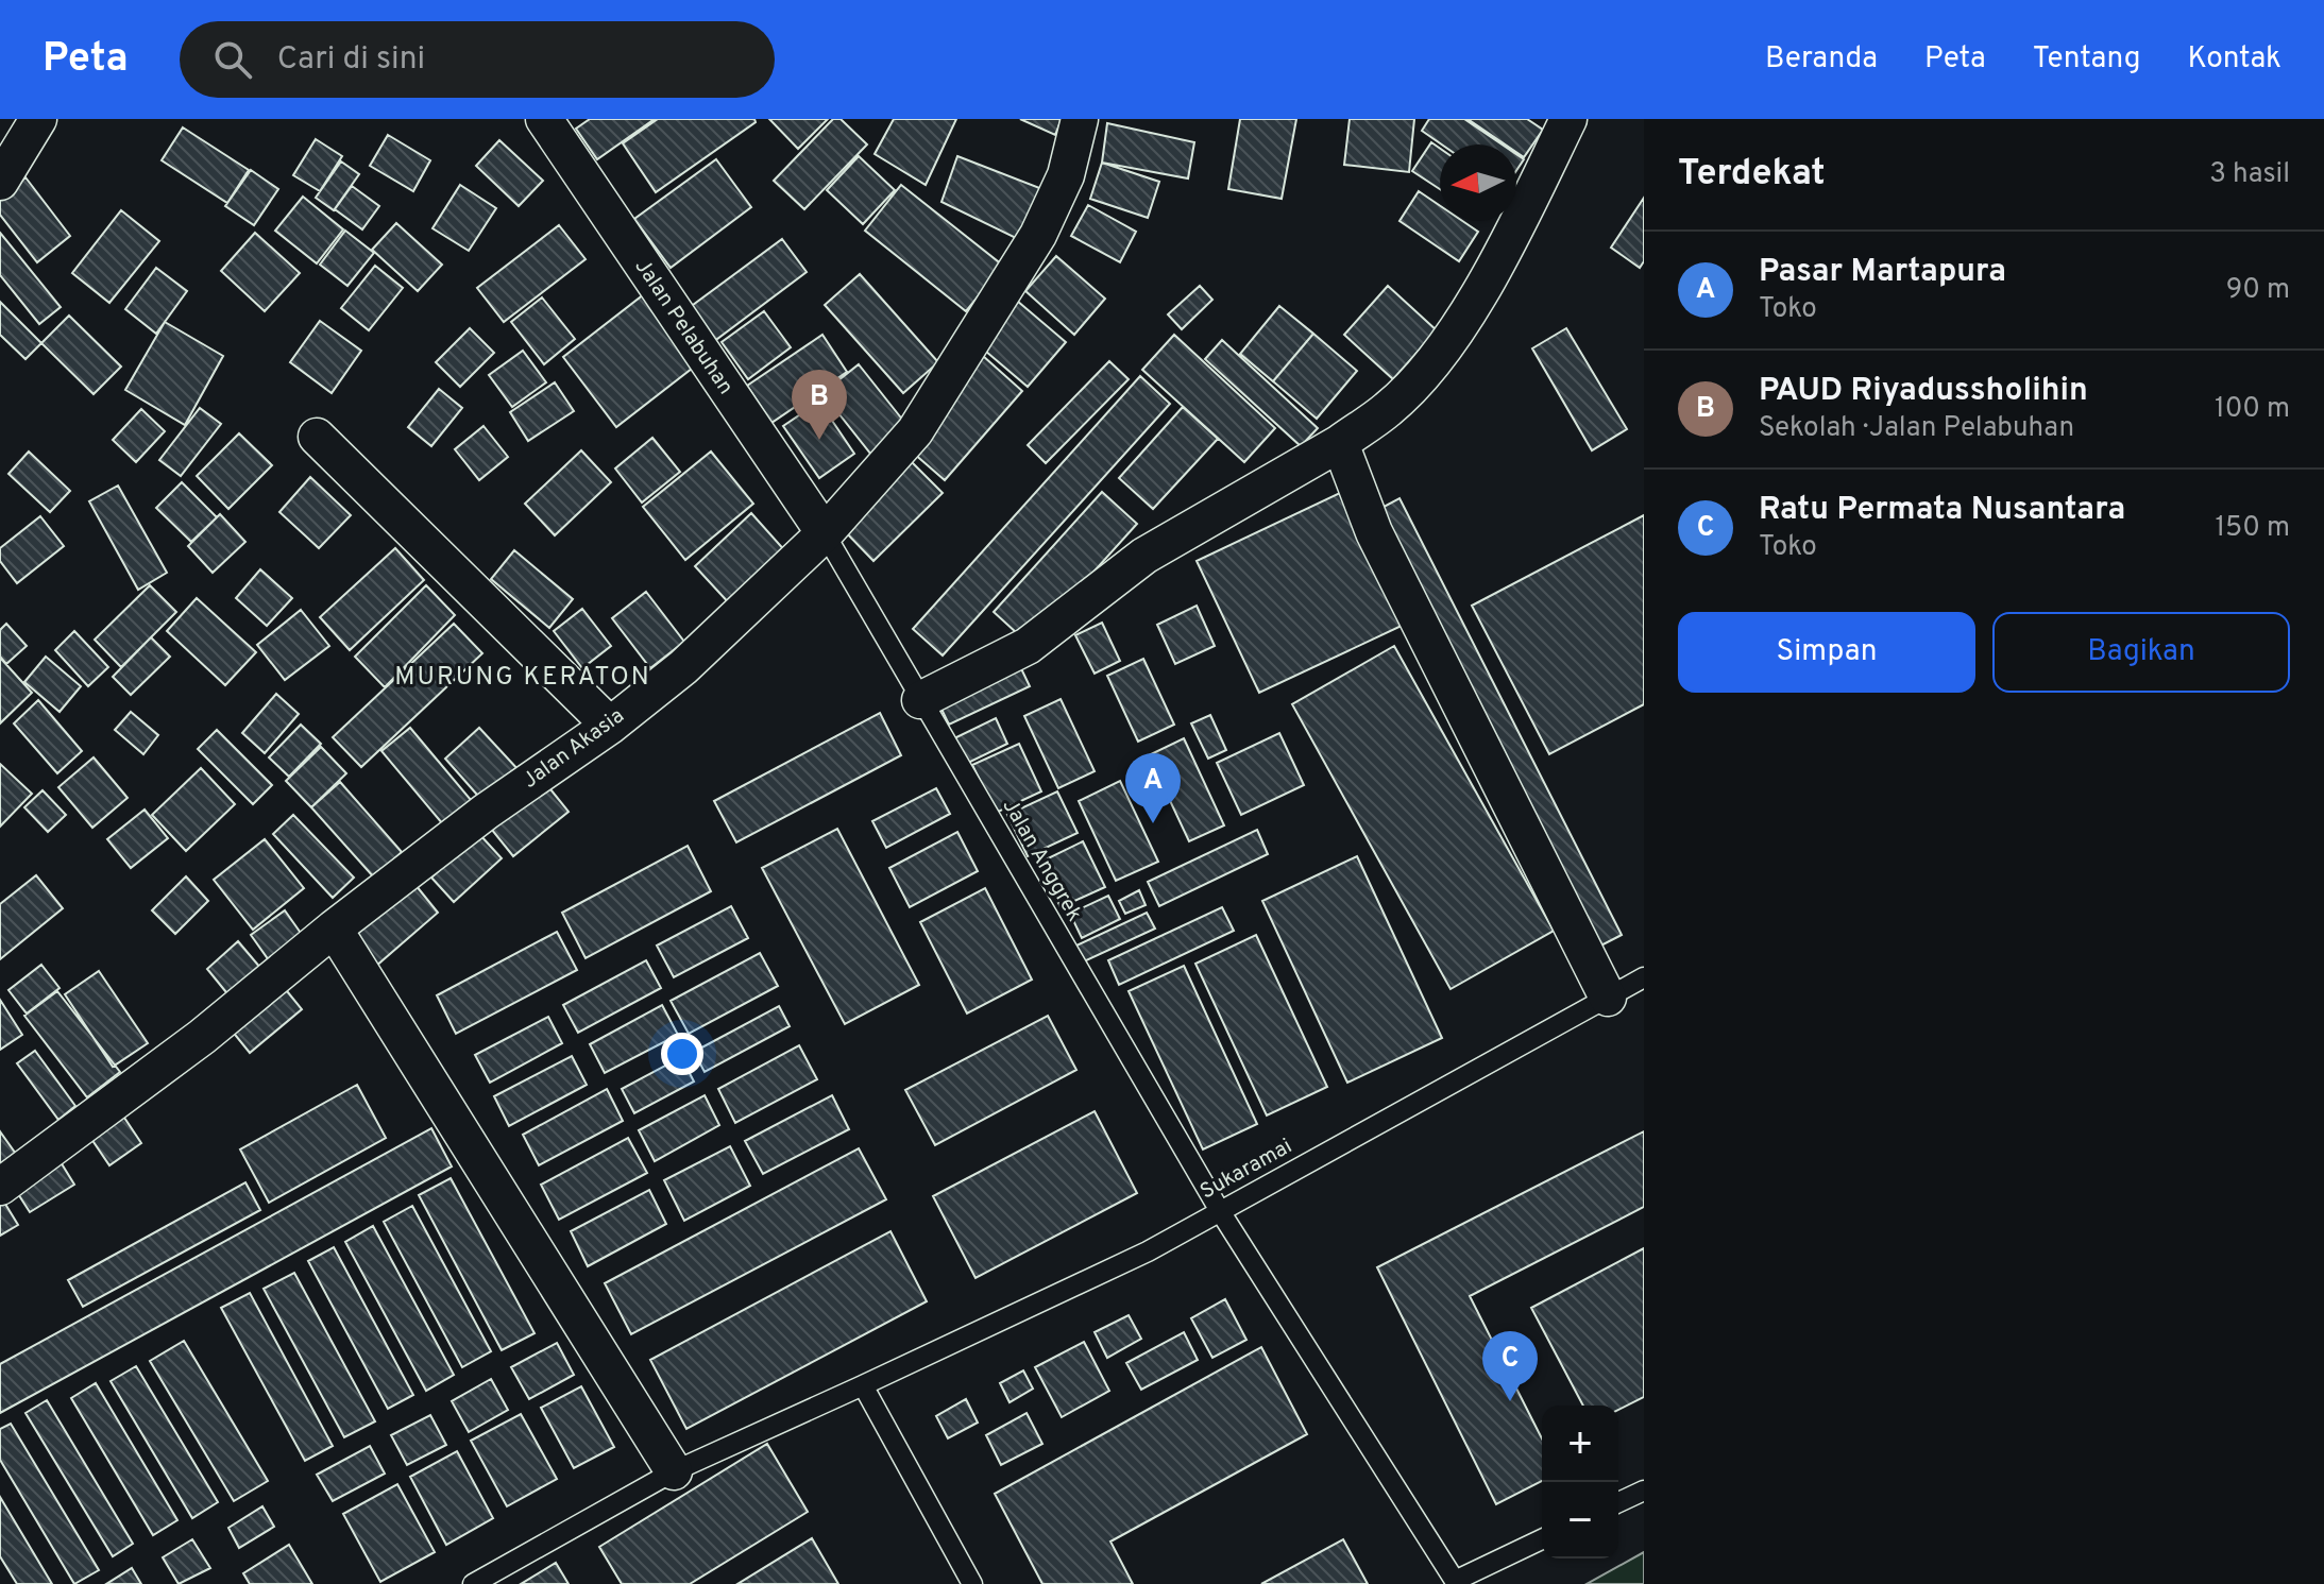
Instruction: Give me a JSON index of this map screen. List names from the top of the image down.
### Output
{
  "streets": {
    "street": ["Jalan Pelabuhan", "Jalan Akasia"],
    "lane": ["Jalan Anggrek", "Sukaramai"]
  },
  "crossings": [
    ["Jalan Pelabuhan", "Jalan Akasia"],
    ["Jalan Pelabuhan", "Jalan Anggrek"],
    ["Jalan Akasia", "Jalan Anggrek"],
    ["Jalan Anggrek", "Sukaramai"]
  ],
  "districts": ["MURUNG KERATON"],
  "north": "left",
  "page": {
    "header": "Peta",
    "search": "Cari di sini",
    "nav": [
      "Beranda",
      "Peta",
      "Tentang",
      "Kontak"
    ],
    "heading": ["Terdekat", "3 hasil"],
    "list": [
      {
        "mark": "A",
        "name": "Pasar Martapura",
        "note": "Toko",
        "value": "90 m"
      },
      {
        "mark": "B",
        "name": "PAUD Riyadussholihin",
        "note": "Sekolah · Jalan Pelabuhan",
        "value": "100 m"
      },
      {
        "mark": "C",
        "name": "Ratu Permata Nusantara",
        "note": "Toko",
        "value": "150 m"
      }
    ],
    "pins": ["B", "A", "C"],
    "buttons": ["Simpan", "Bagikan"],
    "map_buttons": ["+", "−"]
  }
}
